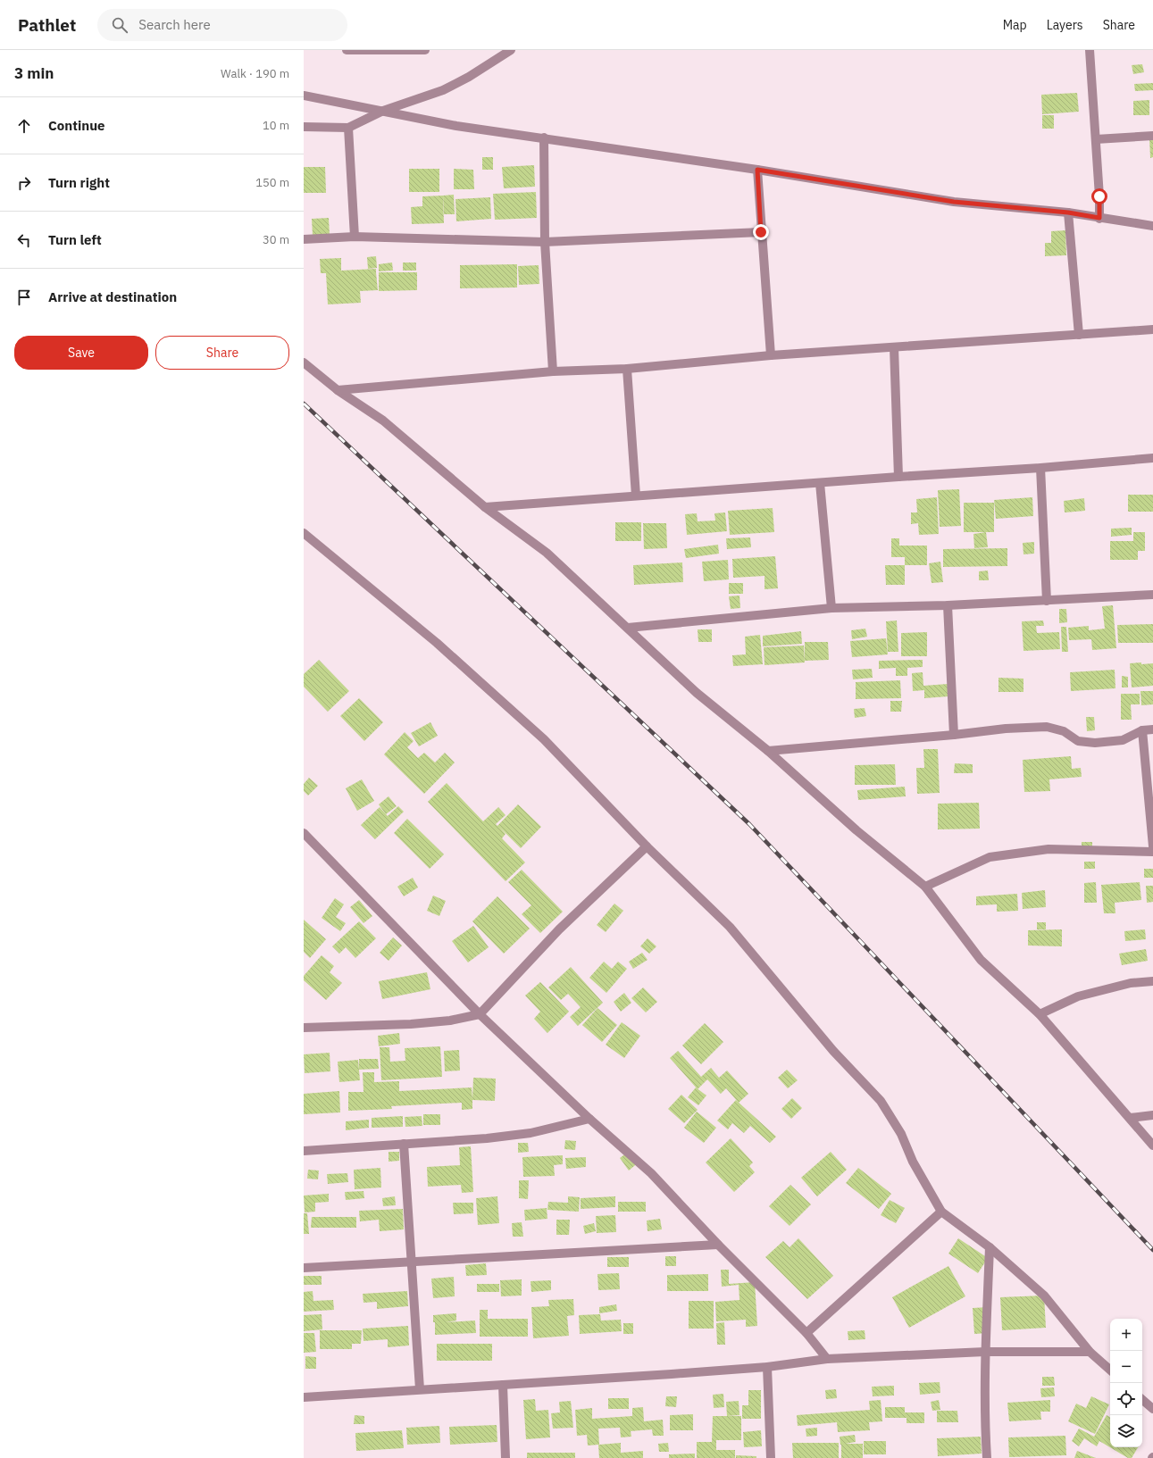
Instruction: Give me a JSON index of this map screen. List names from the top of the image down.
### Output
{
  "page": {
    "header": "Pathlet",
    "search": "Search here",
    "nav": ["Map", "Layers", "Share"],
    "heading": ["3 min", "Walk · 190 m"],
    "list": [
      ["Continue", "10 m"],
      ["Turn right", "150 m"],
      ["Turn left", "30 m"],
      "Arrive at destination"
    ],
    "buttons": ["Save", "Share"],
    "map_buttons": ["+", "−"]
  }
}
